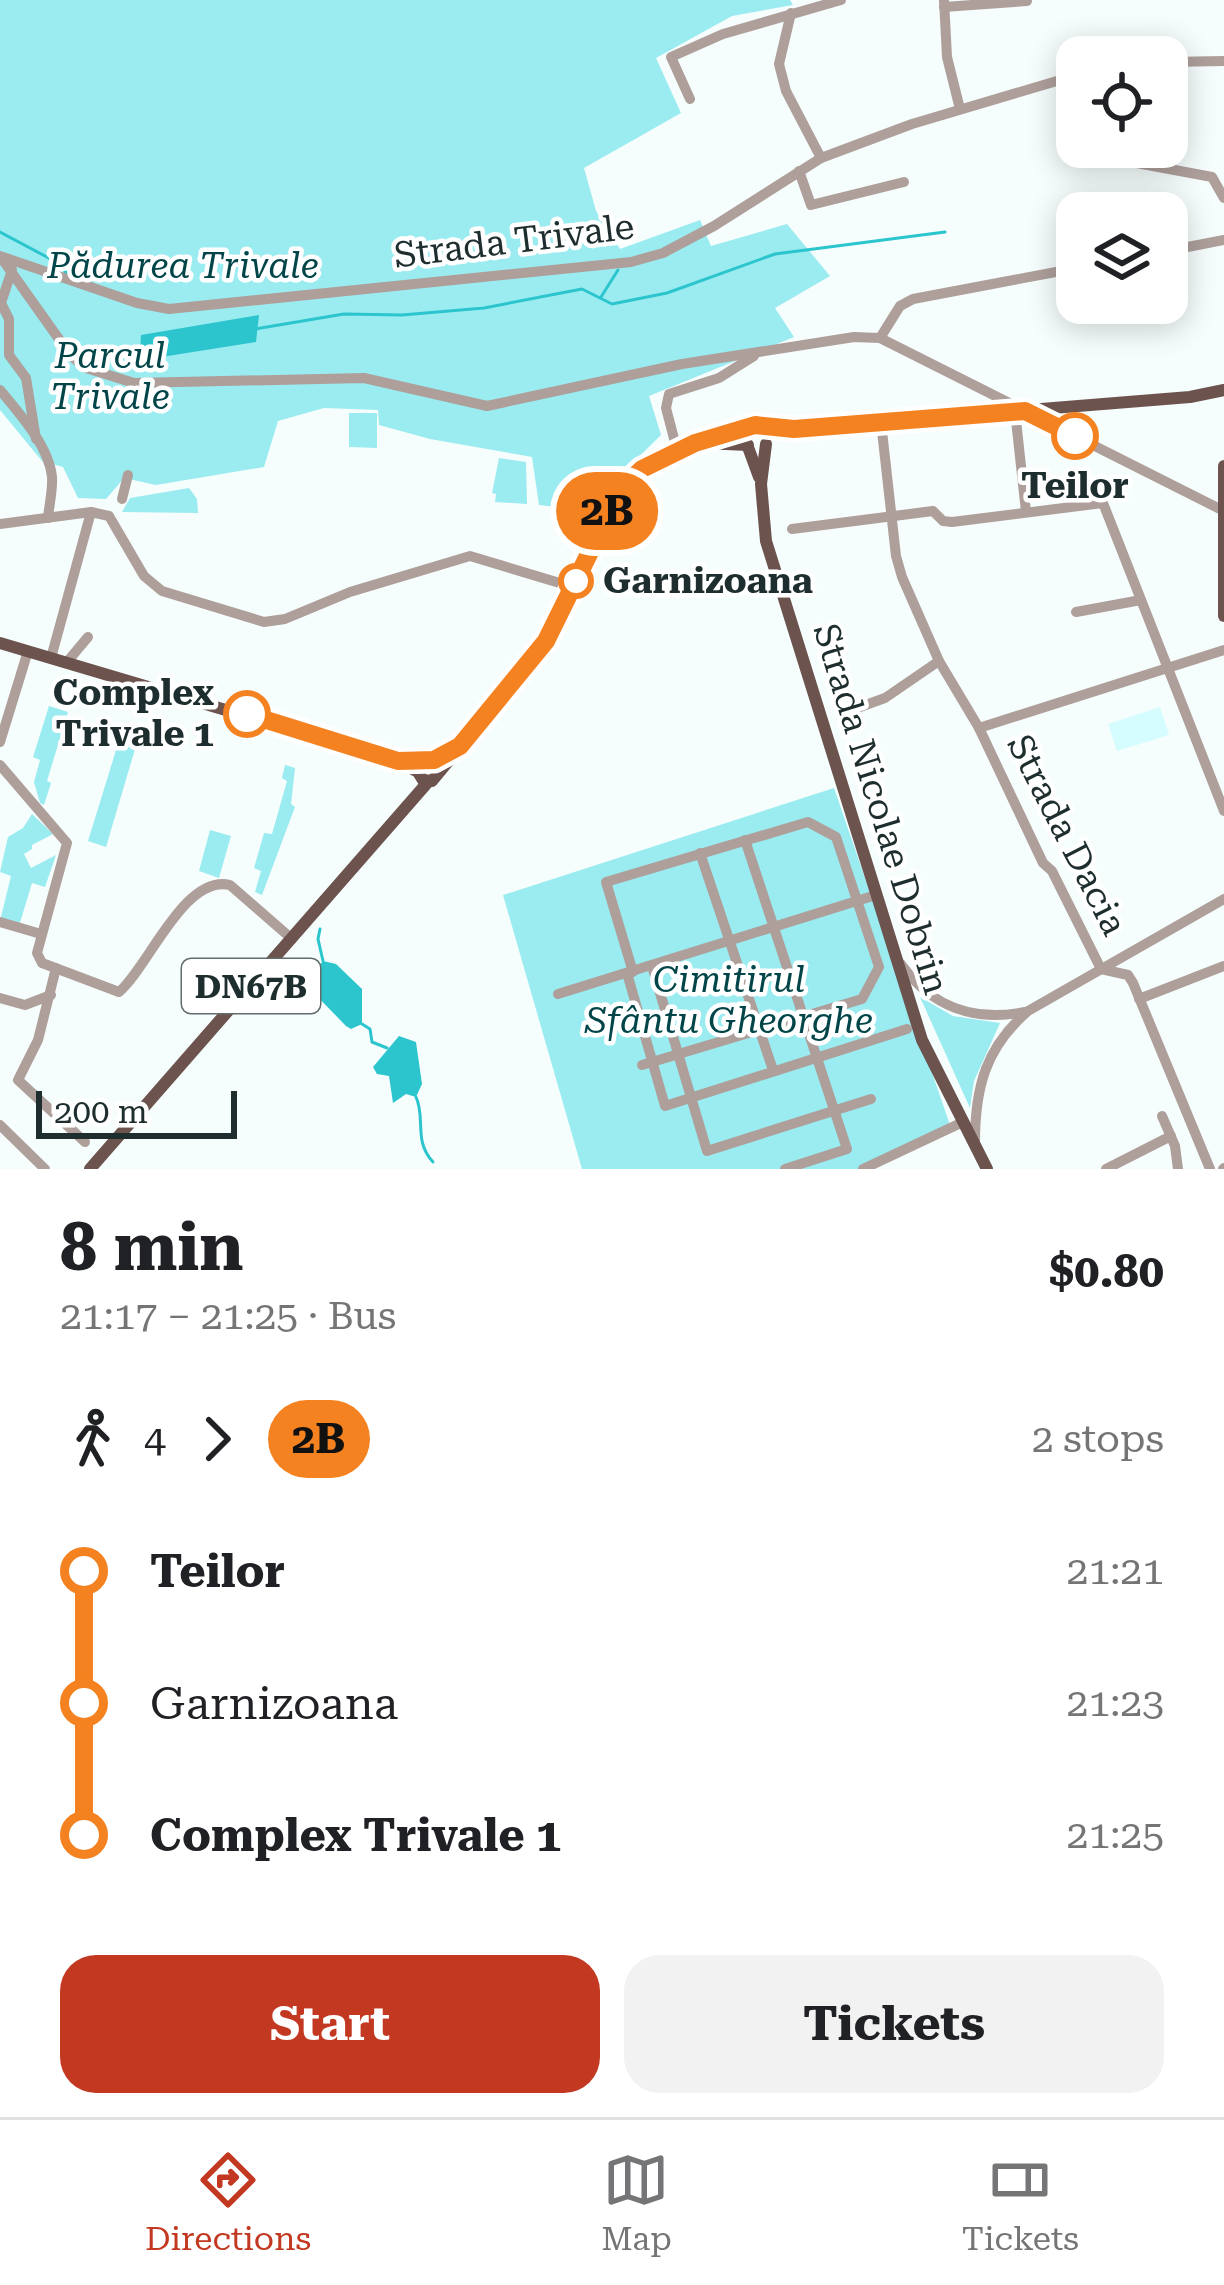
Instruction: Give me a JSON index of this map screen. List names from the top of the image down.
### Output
{
  "streets": {
    "main road": ["Strada Nicolae Dobrin", "DN67B"],
    "street": ["Strada Trivale", "Strada Dacia"]
  },
  "parks": ["Pădurea Trivale", "Parcul Trivale", "Cimitirul Sfântu Gheorghe"],
  "places": ["Teilor", "Garnizoana", "Complex Trivale 1"],
  "lines": ["bus line 2B"],
  "scale_bar": "200 m",
  "page": {
    "on_map": "2B",
    "scale": "200 m",
    "heading": ["8 min", "21:17 – 21:25 · Bus", "$0.80"],
    "legs": ["4", "2B", "2 stops"],
    "list": [
      {
        "name": "Teilor",
        "value": "21:21"
      },
      {
        "name": "Garnizoana",
        "value": "21:23"
      },
      {
        "name": "Complex Trivale 1",
        "value": "21:25"
      }
    ],
    "buttons": ["Start", "Tickets"],
    "tabs": ["Directions", "Map", "Tickets"]
  }
}
